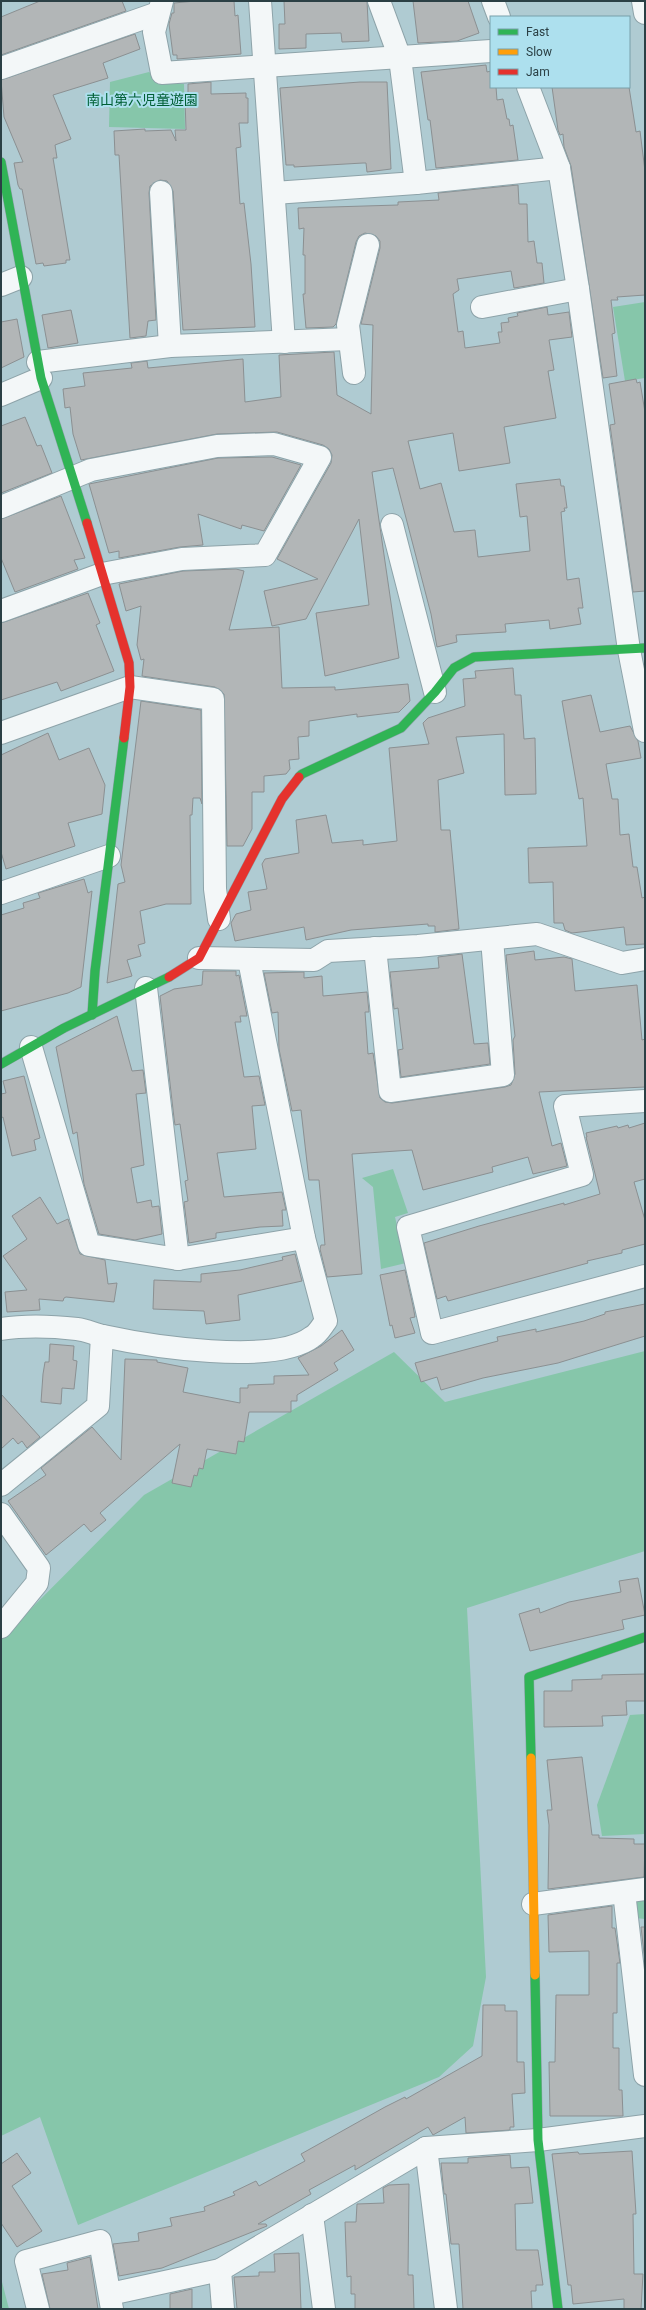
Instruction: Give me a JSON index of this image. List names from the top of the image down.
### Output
{
  "parks": ["南山第六児童遊園"],
  "legend": ["Fast", "Slow", "Jam"]
}
